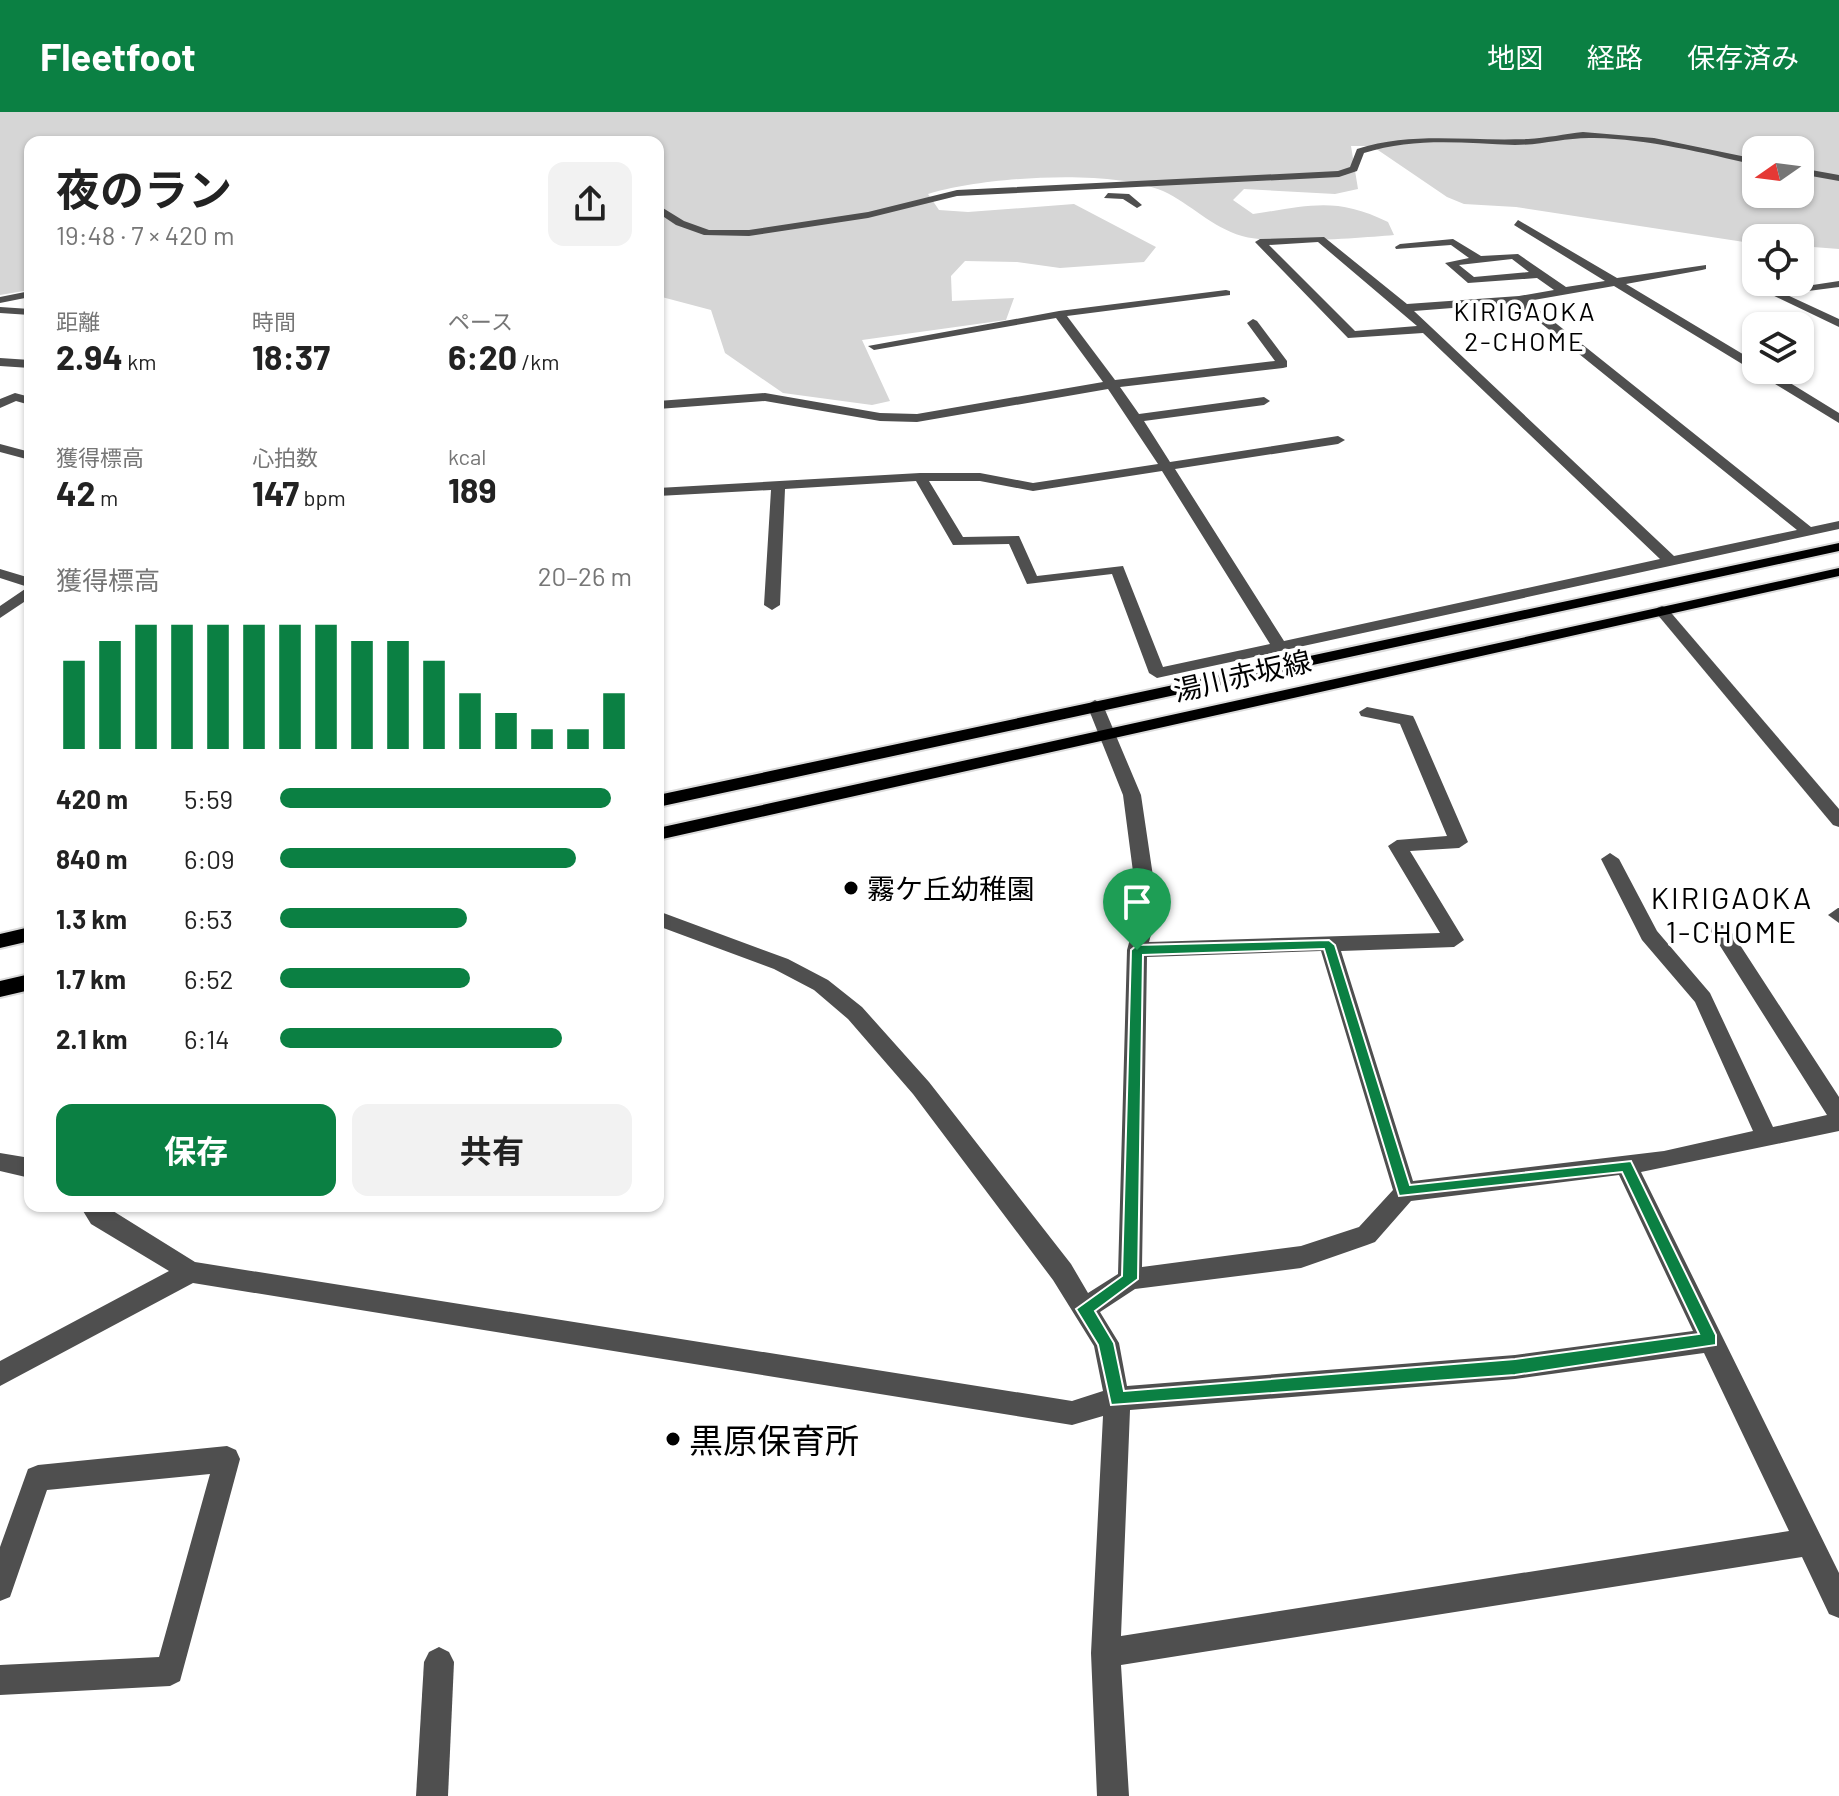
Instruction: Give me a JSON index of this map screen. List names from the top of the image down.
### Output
{
  "streets": {
    "main road": ["湯川赤坂線"]
  },
  "districts": ["KIRIGAOKA 2-CHOME", "KIRIGAOKA 1-CHOME"],
  "places": ["霧ケ丘幼稚園", "黒原保育所"],
  "north": "left",
  "page": {
    "header": "Fleetfoot",
    "nav": ["地図", "経路", "保存済み"],
    "heading": ["夜のラン", "19:48 · 7 × 420 m"],
    "stats": [
      ["距離", "2.94 km"],
      ["時間", "18:37"],
      ["ペース", "6:20 /km"],
      ["獲得標高", "42 m"],
      ["心拍数", "147 bpm"],
      ["kcal", "189"]
    ],
    "chart": ["獲得標高", "20–26 m"],
    "list": [
      {
        "name": "420 m",
        "note": "5:59"
      },
      {
        "name": "840 m",
        "note": "6:09"
      },
      {
        "name": "1.3 km",
        "note": "6:53"
      },
      {
        "name": "1.7 km",
        "note": "6:52"
      },
      {
        "name": "2.1 km",
        "note": "6:14"
      }
    ],
    "buttons": ["保存", "共有"]
  }
}
